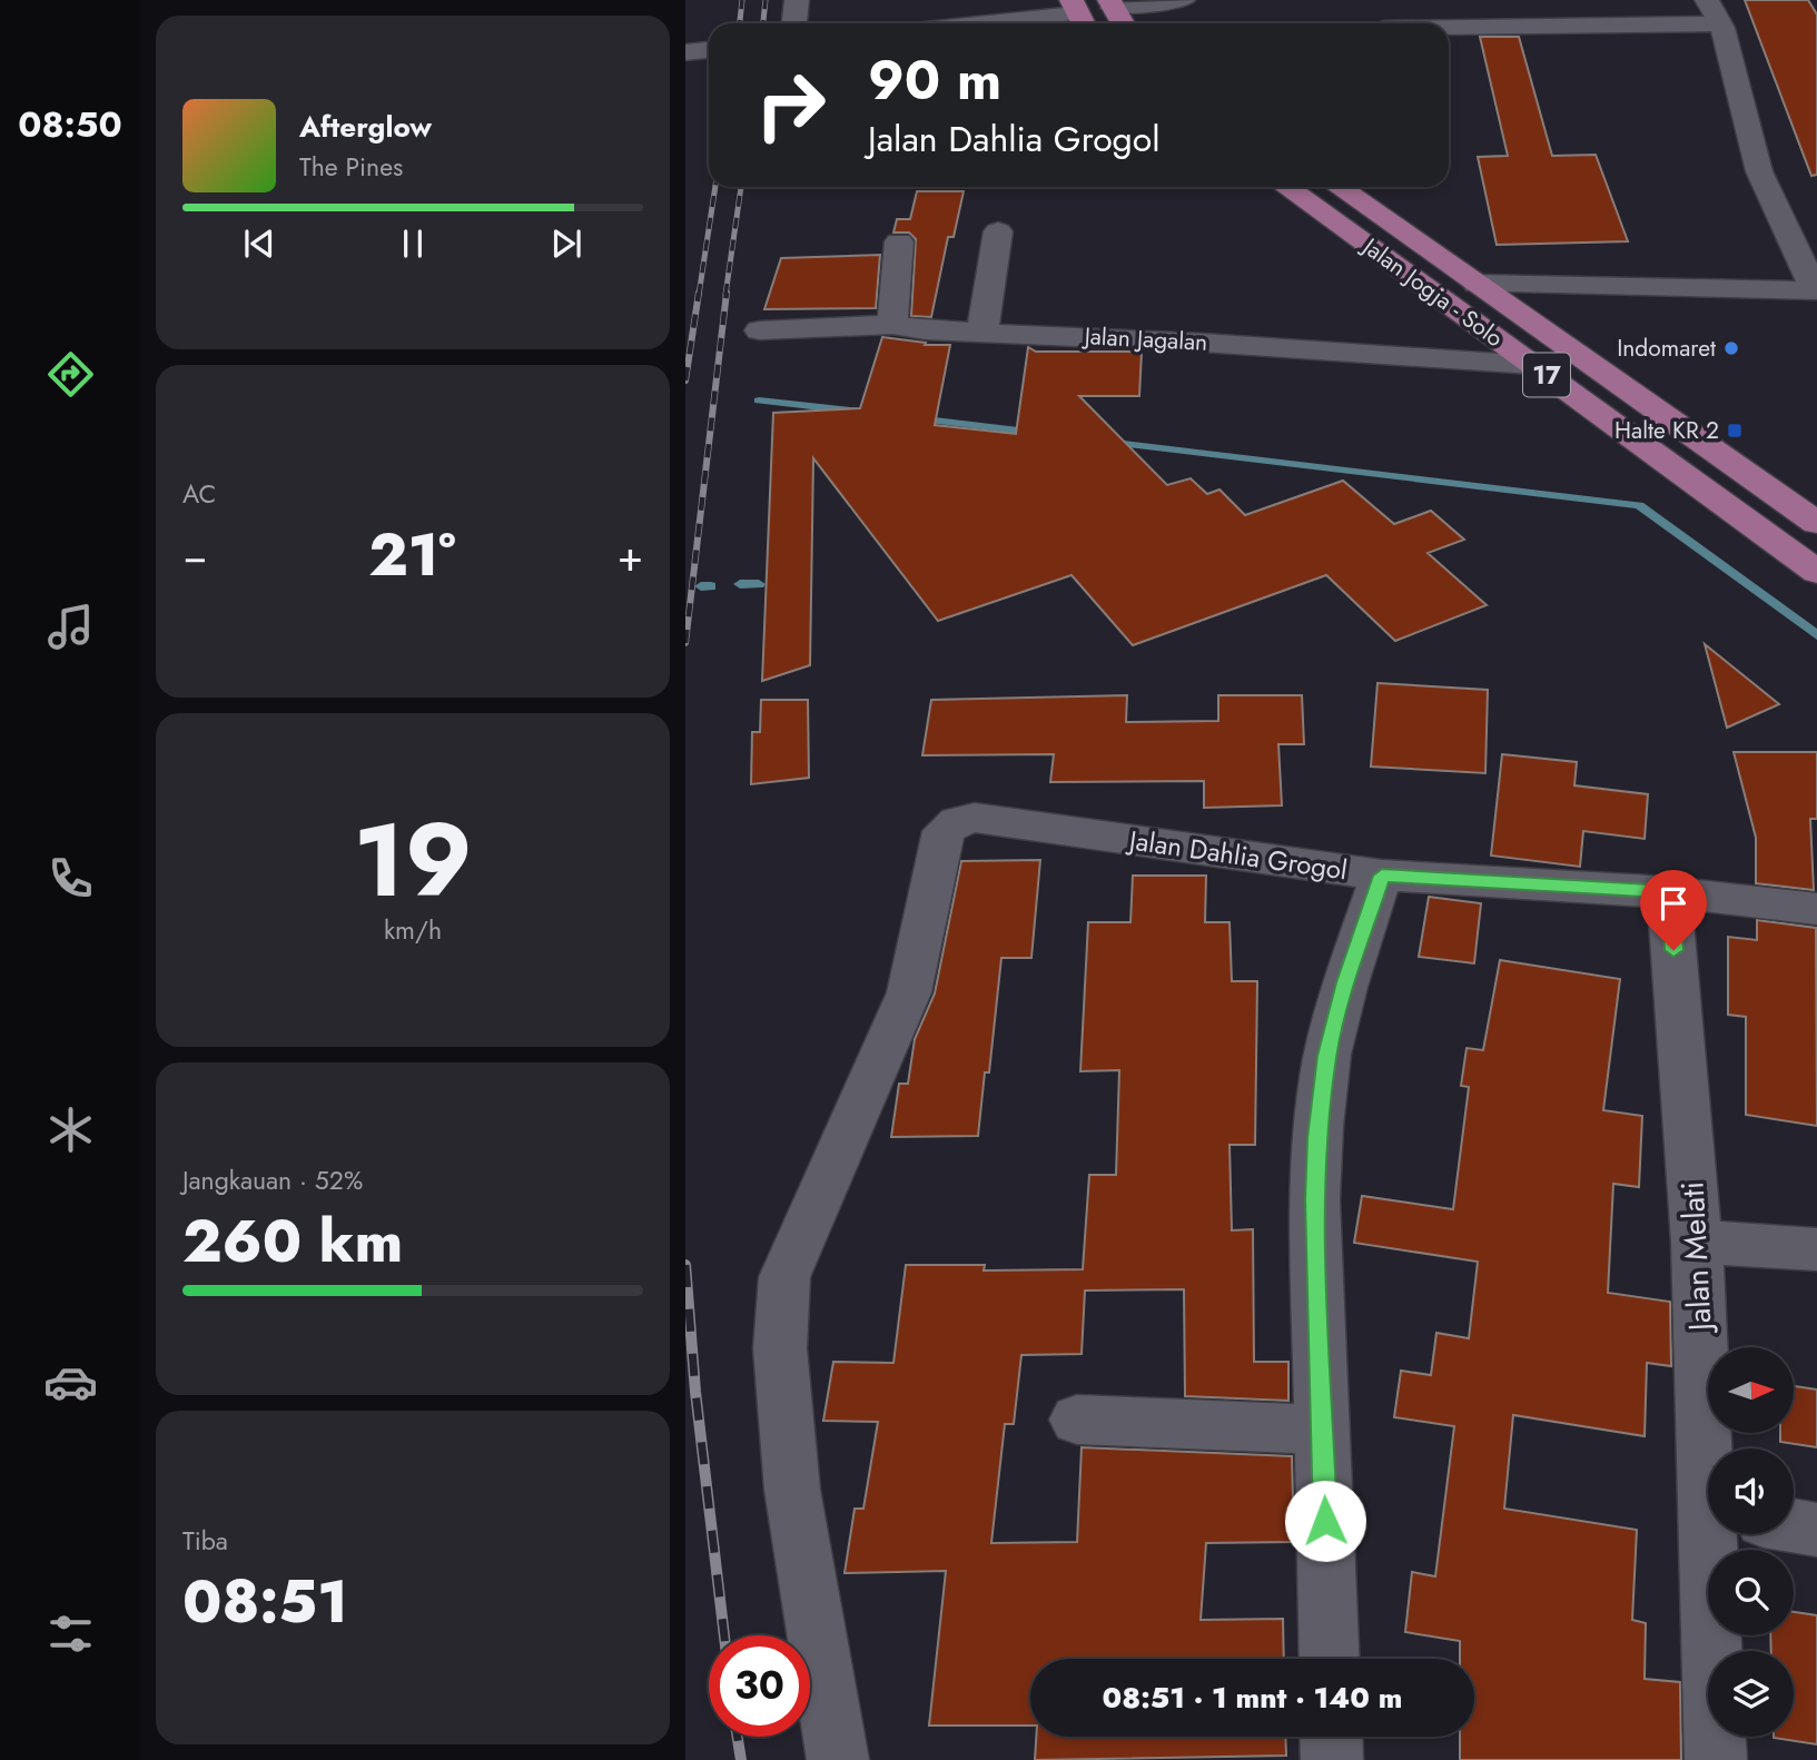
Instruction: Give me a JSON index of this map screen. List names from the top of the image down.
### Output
{
  "streets": {
    "highway": ["Jalan Jogja - Solo", "17"],
    "street": ["Jalan Jagalan", "Jalan Dahlia Grogol", "Jalan Melati"]
  },
  "crossings": [
    ["Jalan Jogja - Solo", "Jalan Jagalan"],
    ["Jalan Dahlia Grogol", "Jalan Melati"]
  ],
  "places": {
    "other": ["Indomaret"],
    "transit": ["Halte KR 2"]
  },
  "north": "right",
  "page": {
    "tabs": "08:50",
    "turn": ["90 m", "Jalan Dahlia Grogol"],
    "song": ["Afterglow", "The Pines"],
    "tile": [
      "AC",
      ["19", "km/h"],
      ["Jangkauan · 52%", "260 km"],
      ["Tiba", "08:51"]
    ],
    "heat": ["−", "21°", "+"],
    "limit": "30",
    "trip": "08:51 · 1 mnt · 140 m"
  }
}
